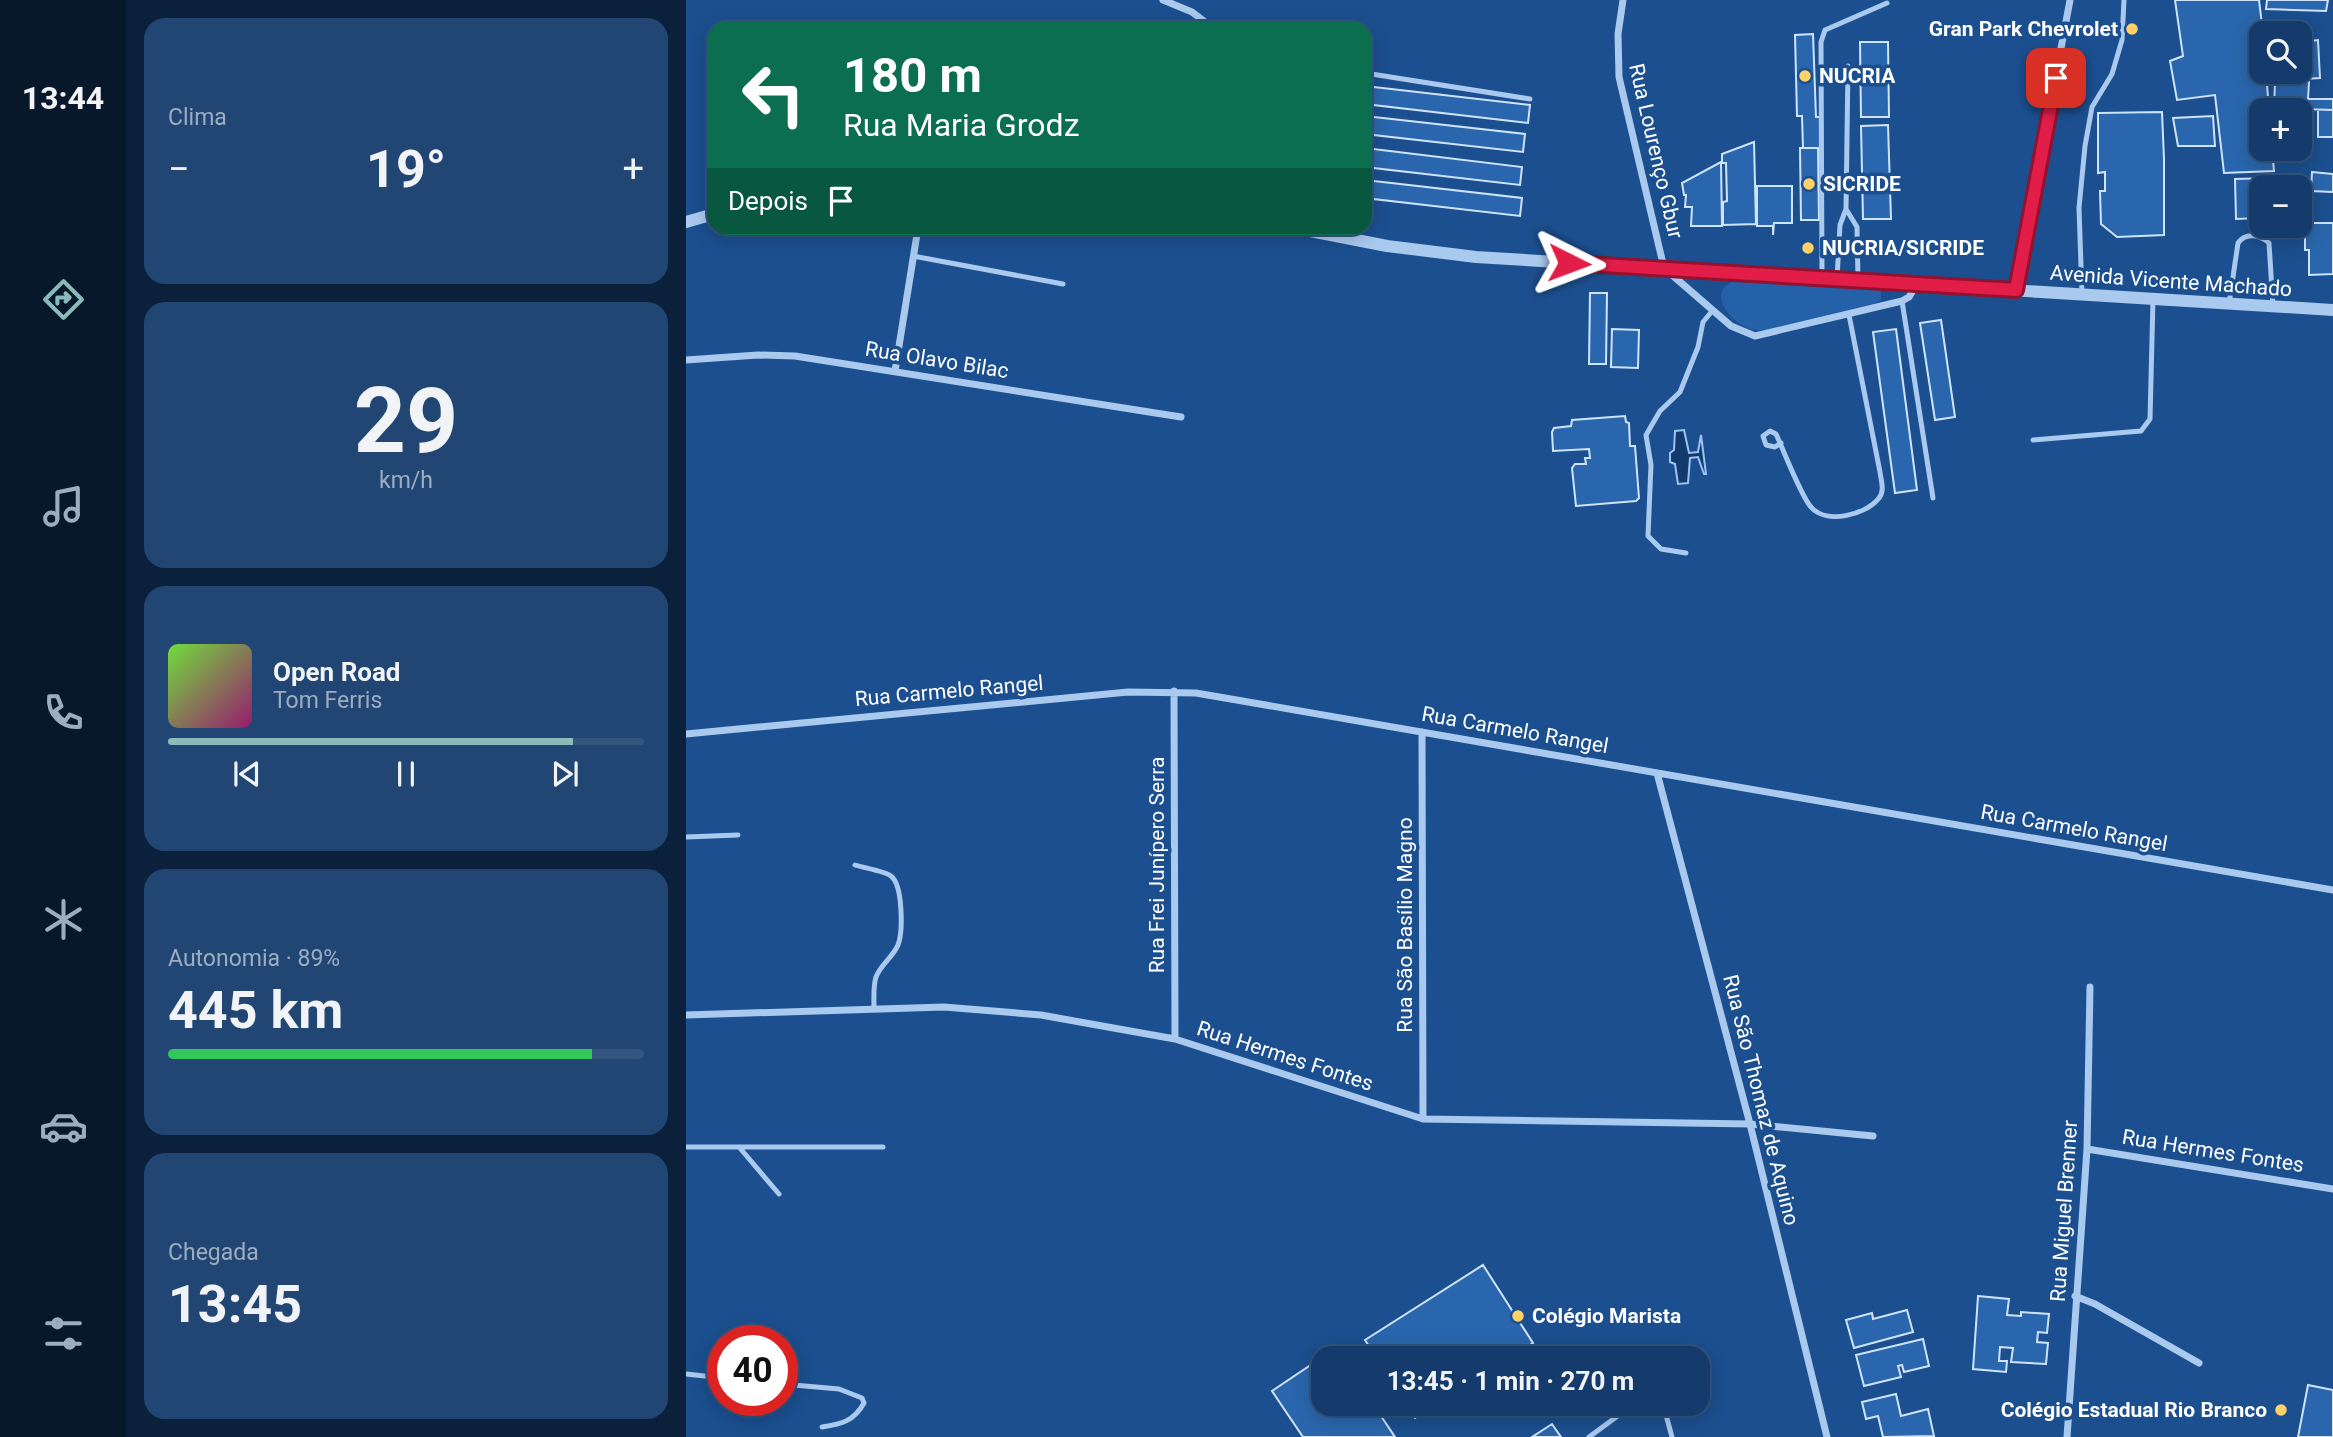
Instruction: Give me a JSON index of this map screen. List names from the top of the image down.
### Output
{
  "streets": {
    "street": [
      "Rua Lourenço Gbur",
      "Avenida Vicente Machado",
      "Rua Olavo Bilac",
      "Rua Carmelo Rangel",
      "Rua Frei Junípero Serra",
      "Rua São Basílio Magno",
      "Rua Hermes Fontes",
      "Rua São Thomaz de Aquino",
      "Rua Miguel Brenner"
    ]
  },
  "crossings": [
    ["Rua Lourenço Gbur", "Avenida Vicente Machado"],
    ["Rua Carmelo Rangel", "Rua Frei Junípero Serra"],
    ["Rua Carmelo Rangel", "Rua São Basílio Magno"],
    ["Rua Carmelo Rangel", "Rua São Thomaz de Aquino"],
    ["Rua Frei Junípero Serra", "Rua Hermes Fontes"],
    ["Rua São Basílio Magno", "Rua Hermes Fontes"],
    ["Rua Hermes Fontes", "Rua São Thomaz de Aquino"],
    ["Rua Hermes Fontes", "Rua Miguel Brenner"]
  ],
  "places": [
    "Gran Park Chevrolet",
    "NUCRIA",
    "SICRIDE",
    "NUCRIA/SICRIDE",
    "Colégio Marista",
    "Colégio Estadual Rio Branco"
  ],
  "page": {
    "tabs": "13:44",
    "tile": [
      "Clima",
      ["29", "km/h"],
      ["Autonomia · 89%", "445 km"],
      ["Chegada", "13:45"]
    ],
    "map_buttons": ["+", "−"],
    "turn": ["180 m", "Rua Maria Grodz"],
    "heat": ["−", "19°", "+"],
    "then": "Depois",
    "song": ["Open Road", "Tom Ferris"],
    "limit": "40",
    "trip": "13:45 · 1 min · 270 m"
  }
}
